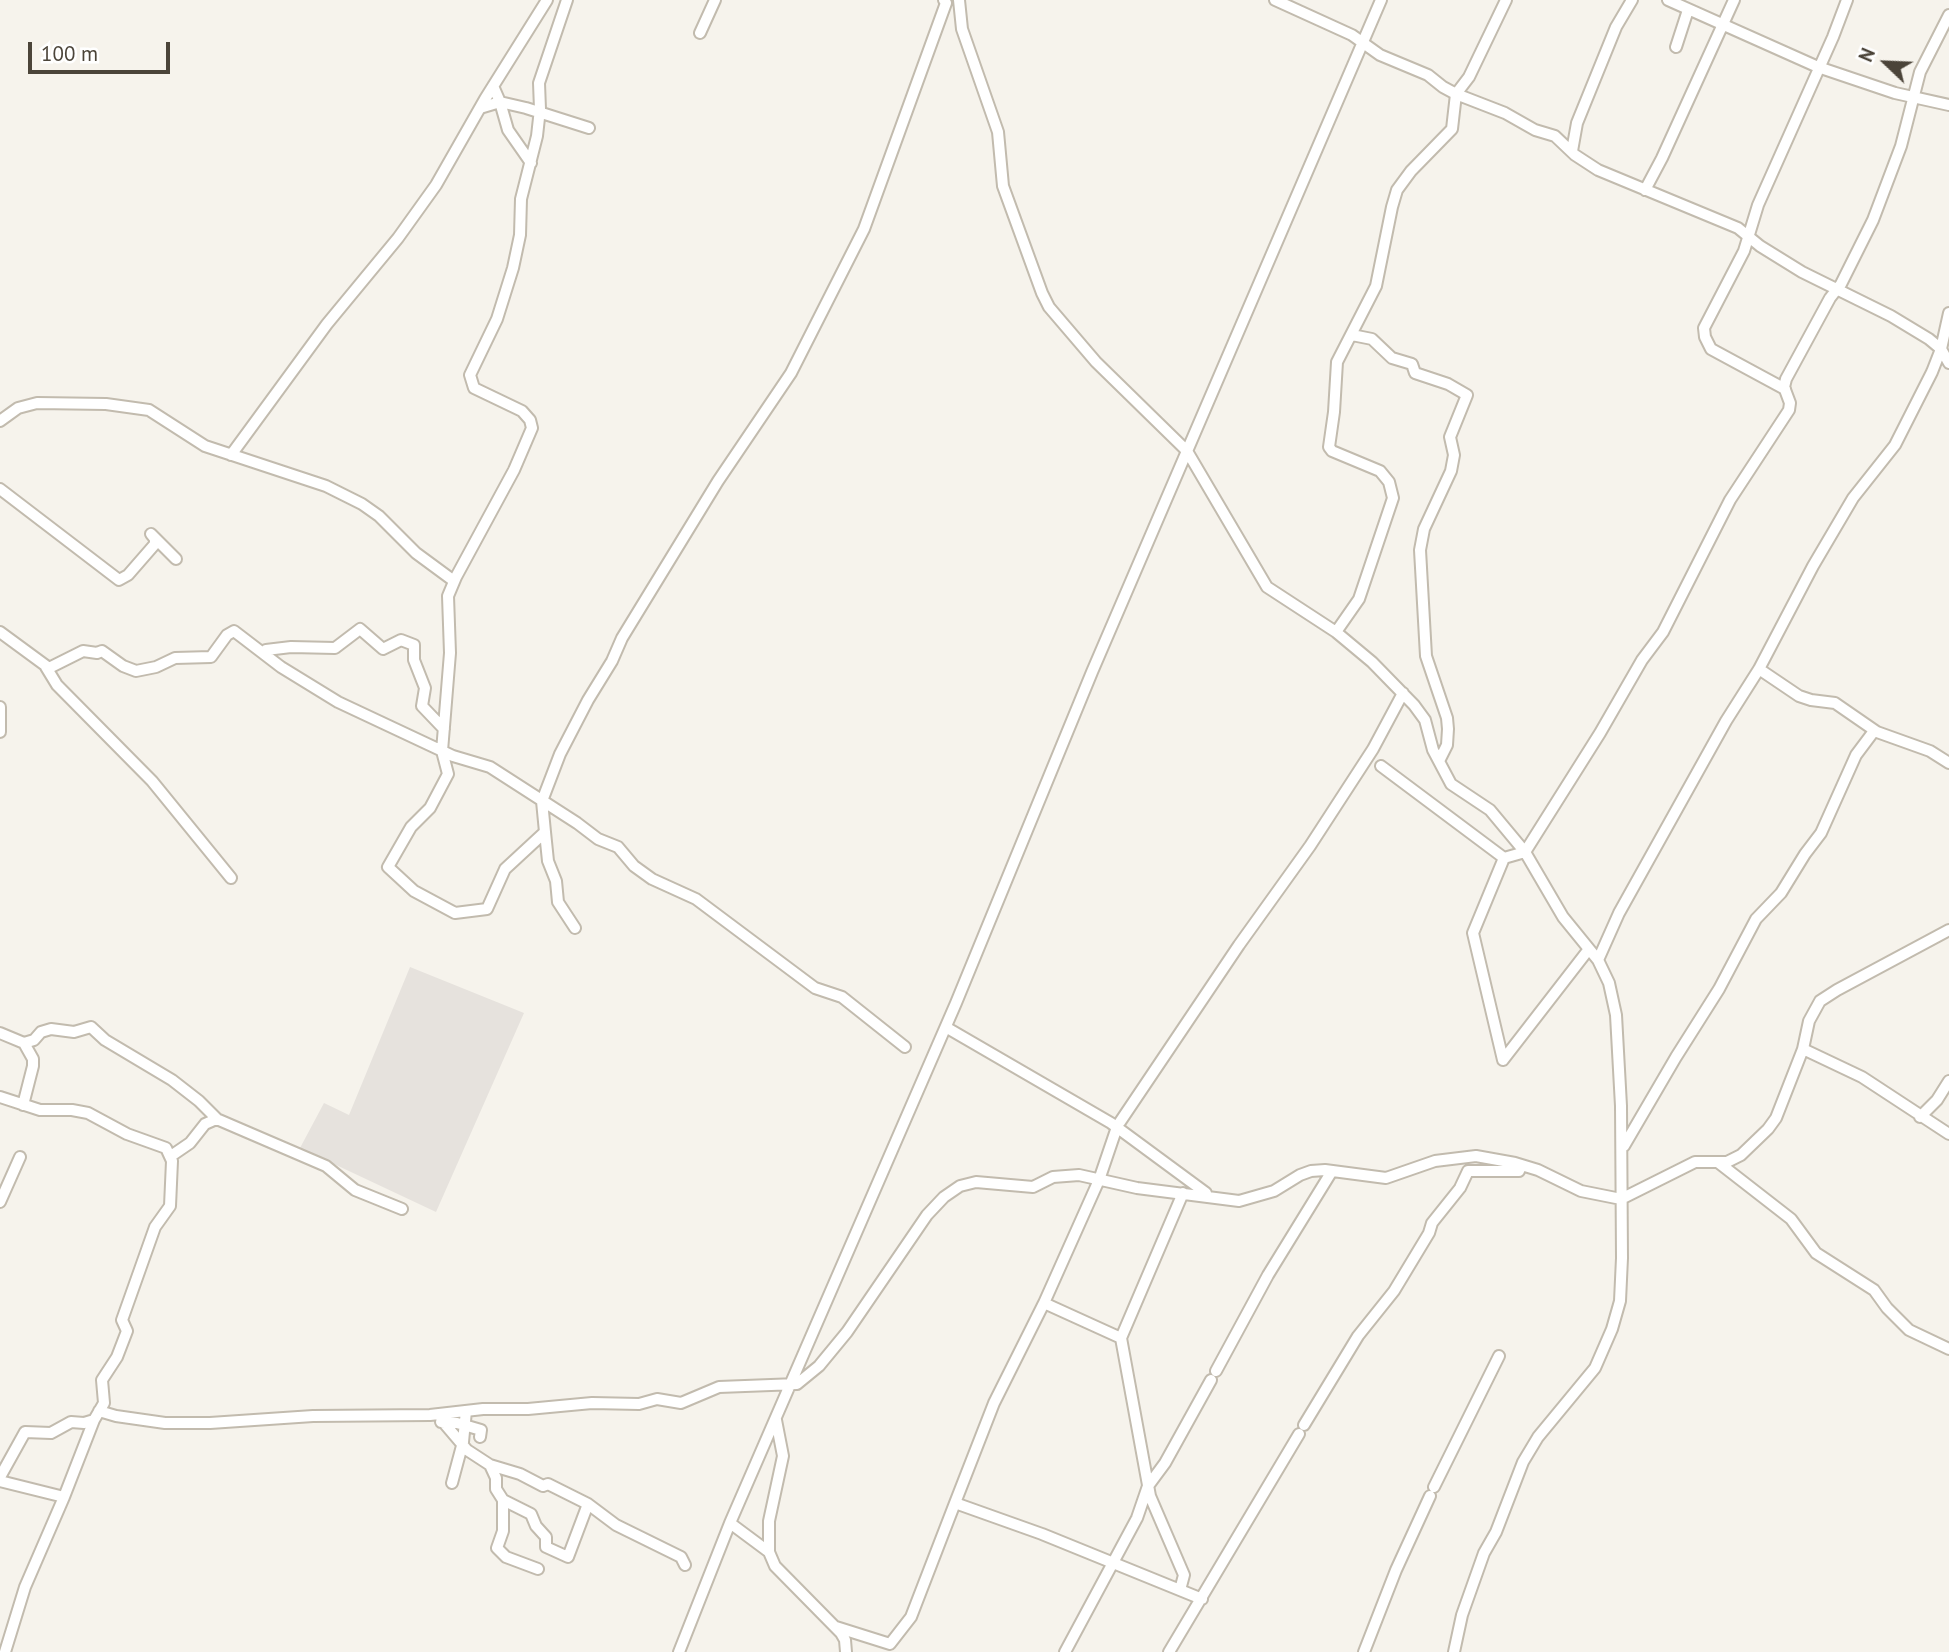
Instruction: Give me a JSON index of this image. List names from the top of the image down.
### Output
{
  "scale_bar": "100 m",
  "north": "top left"
}
